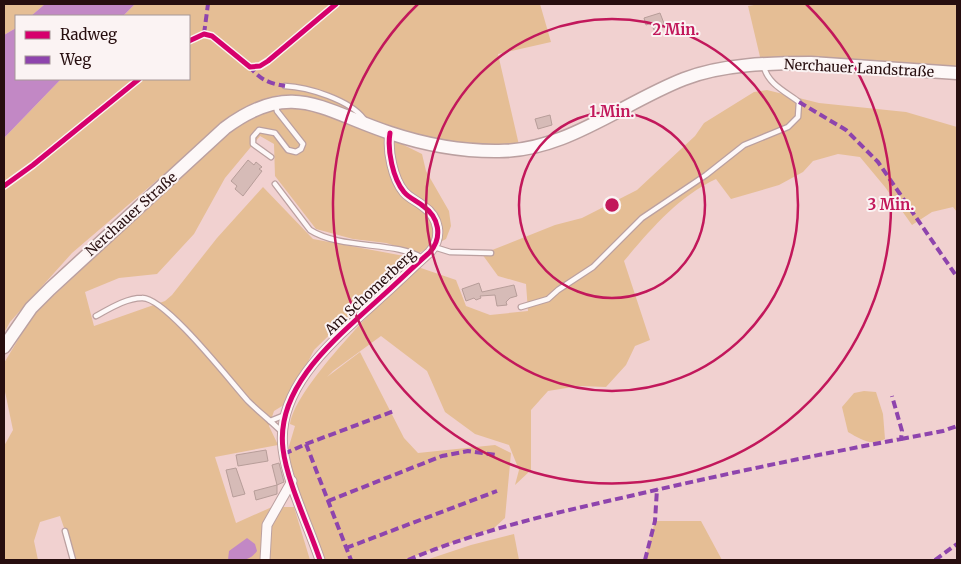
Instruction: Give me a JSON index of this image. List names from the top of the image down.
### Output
{
  "streets": {
    "main road": ["Nerchauer Landstraße", "Nerchauer Straße"],
    "street": ["Am Schomerberg"]
  },
  "crossings": [
    ["Nerchauer Landstraße", "Nerchauer Straße"],
    ["Nerchauer Landstraße", "Am Schomerberg"],
    ["Nerchauer Straße", "Am Schomerberg"]
  ],
  "legend": ["Radweg", "Weg"],
  "rings": ["2 Min.", "1 Min.", "3 Min."]
}
